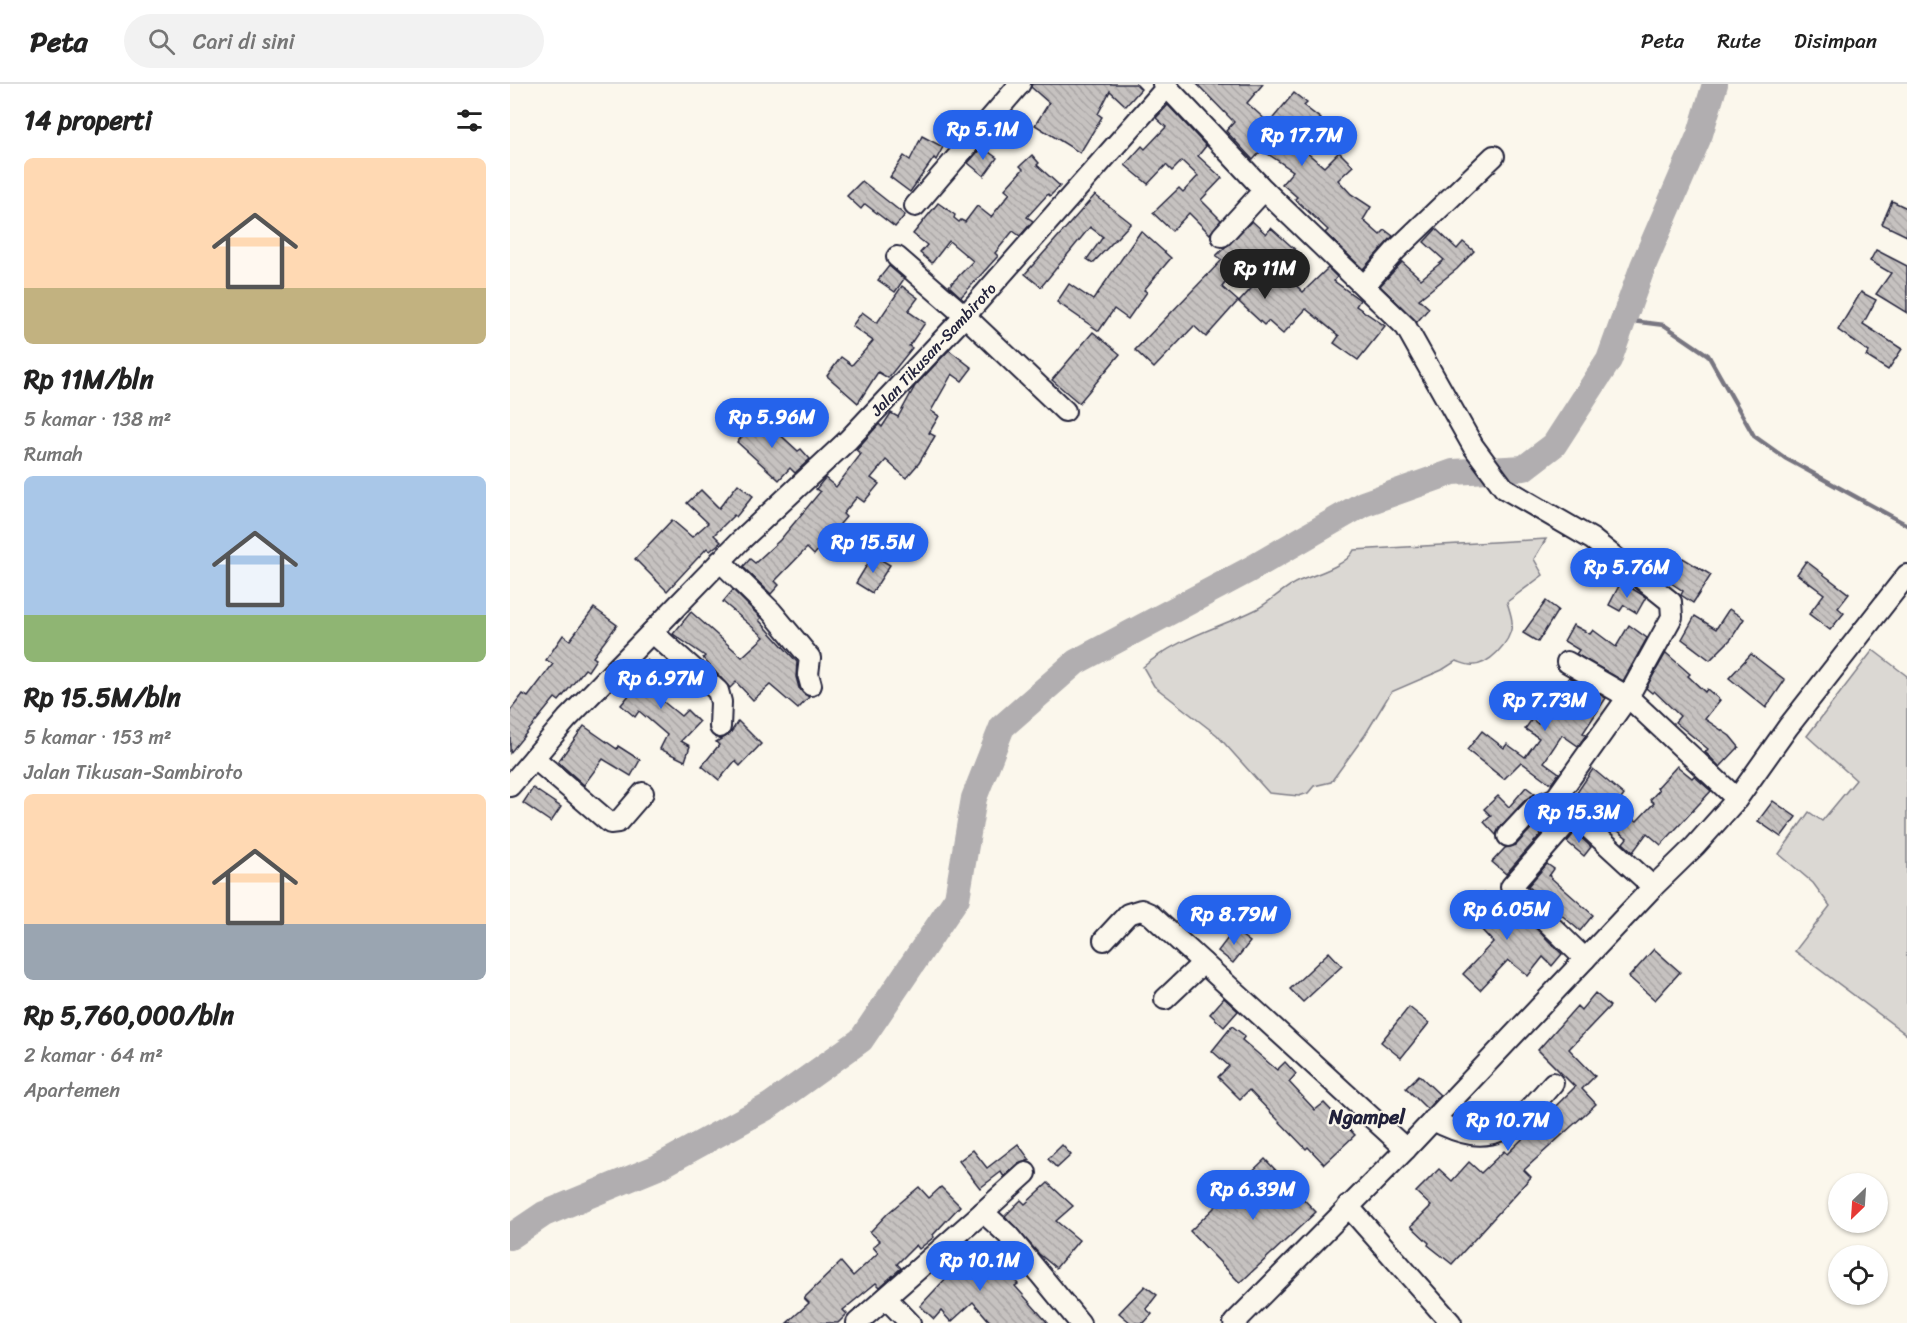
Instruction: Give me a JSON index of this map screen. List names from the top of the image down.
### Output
{
  "streets": {
    "street": ["Jalan Tikusan-Sambiroto"]
  },
  "districts": ["Ngampel"],
  "north": "bottom left",
  "page": {
    "header": "Peta",
    "search": "Cari di sini",
    "nav": ["Peta", "Rute", "Disimpan"],
    "heading": "14 properti",
    "price": [
      "Rp 5.1M",
      "Rp 17.7M",
      "Rp 11M",
      "Rp 5.96M",
      "Rp 15.5M",
      "Rp 5.76M",
      "Rp 6.97M",
      "Rp 7.73M",
      "Rp 15.3M",
      "Rp 6.05M",
      "Rp 8.79M",
      "Rp 10.7M",
      "Rp 6.39M",
      "Rp 10.1M"
    ],
    "list": [
      {
        "name": "Rp 11M/bln",
        "note": "5 kamar · 138 m² · Rumah"
      },
      {
        "name": "Rp 15.5M/bln",
        "note": "5 kamar · 153 m² · Jalan Tikusan-Sambiroto"
      },
      {
        "name": "Rp 5,760,000/bln",
        "note": "2 kamar · 64 m² · Apartemen"
      }
    ]
  }
}
